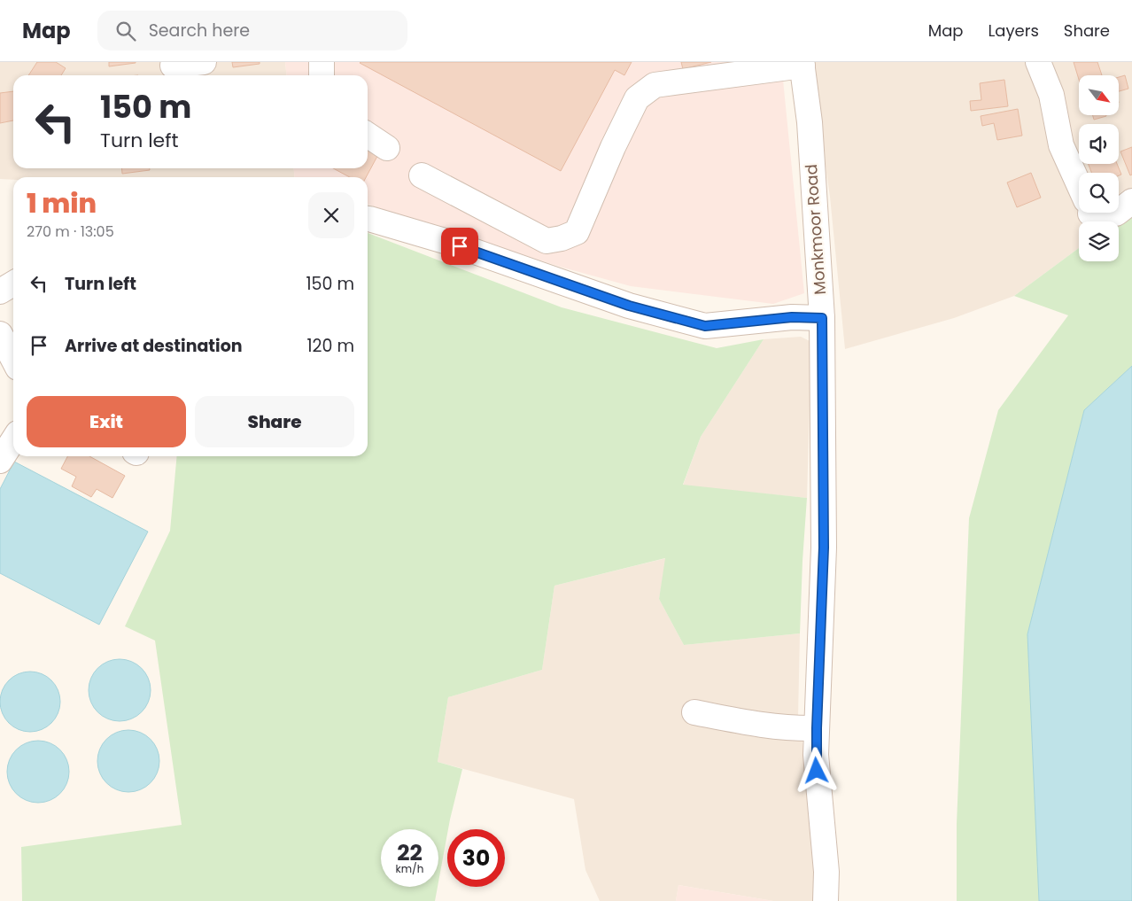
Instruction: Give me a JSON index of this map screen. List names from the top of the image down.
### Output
{
  "streets": {
    "street": ["Monkmoor Road"]
  },
  "north": "bottom right",
  "page": {
    "header": "Map",
    "search": "Search here",
    "nav": ["Map", "Layers", "Share"],
    "turn": ["150 m", "Turn left"],
    "heading": ["1 min", "270 m · 13:05"],
    "list": [
      {
        "name": "Turn left",
        "value": "150 m"
      },
      {
        "name": "Arrive at destination",
        "value": "120 m"
      }
    ],
    "buttons": ["Exit", "Share"],
    "speed": "22 km/h",
    "limit": "30"
  }
}
